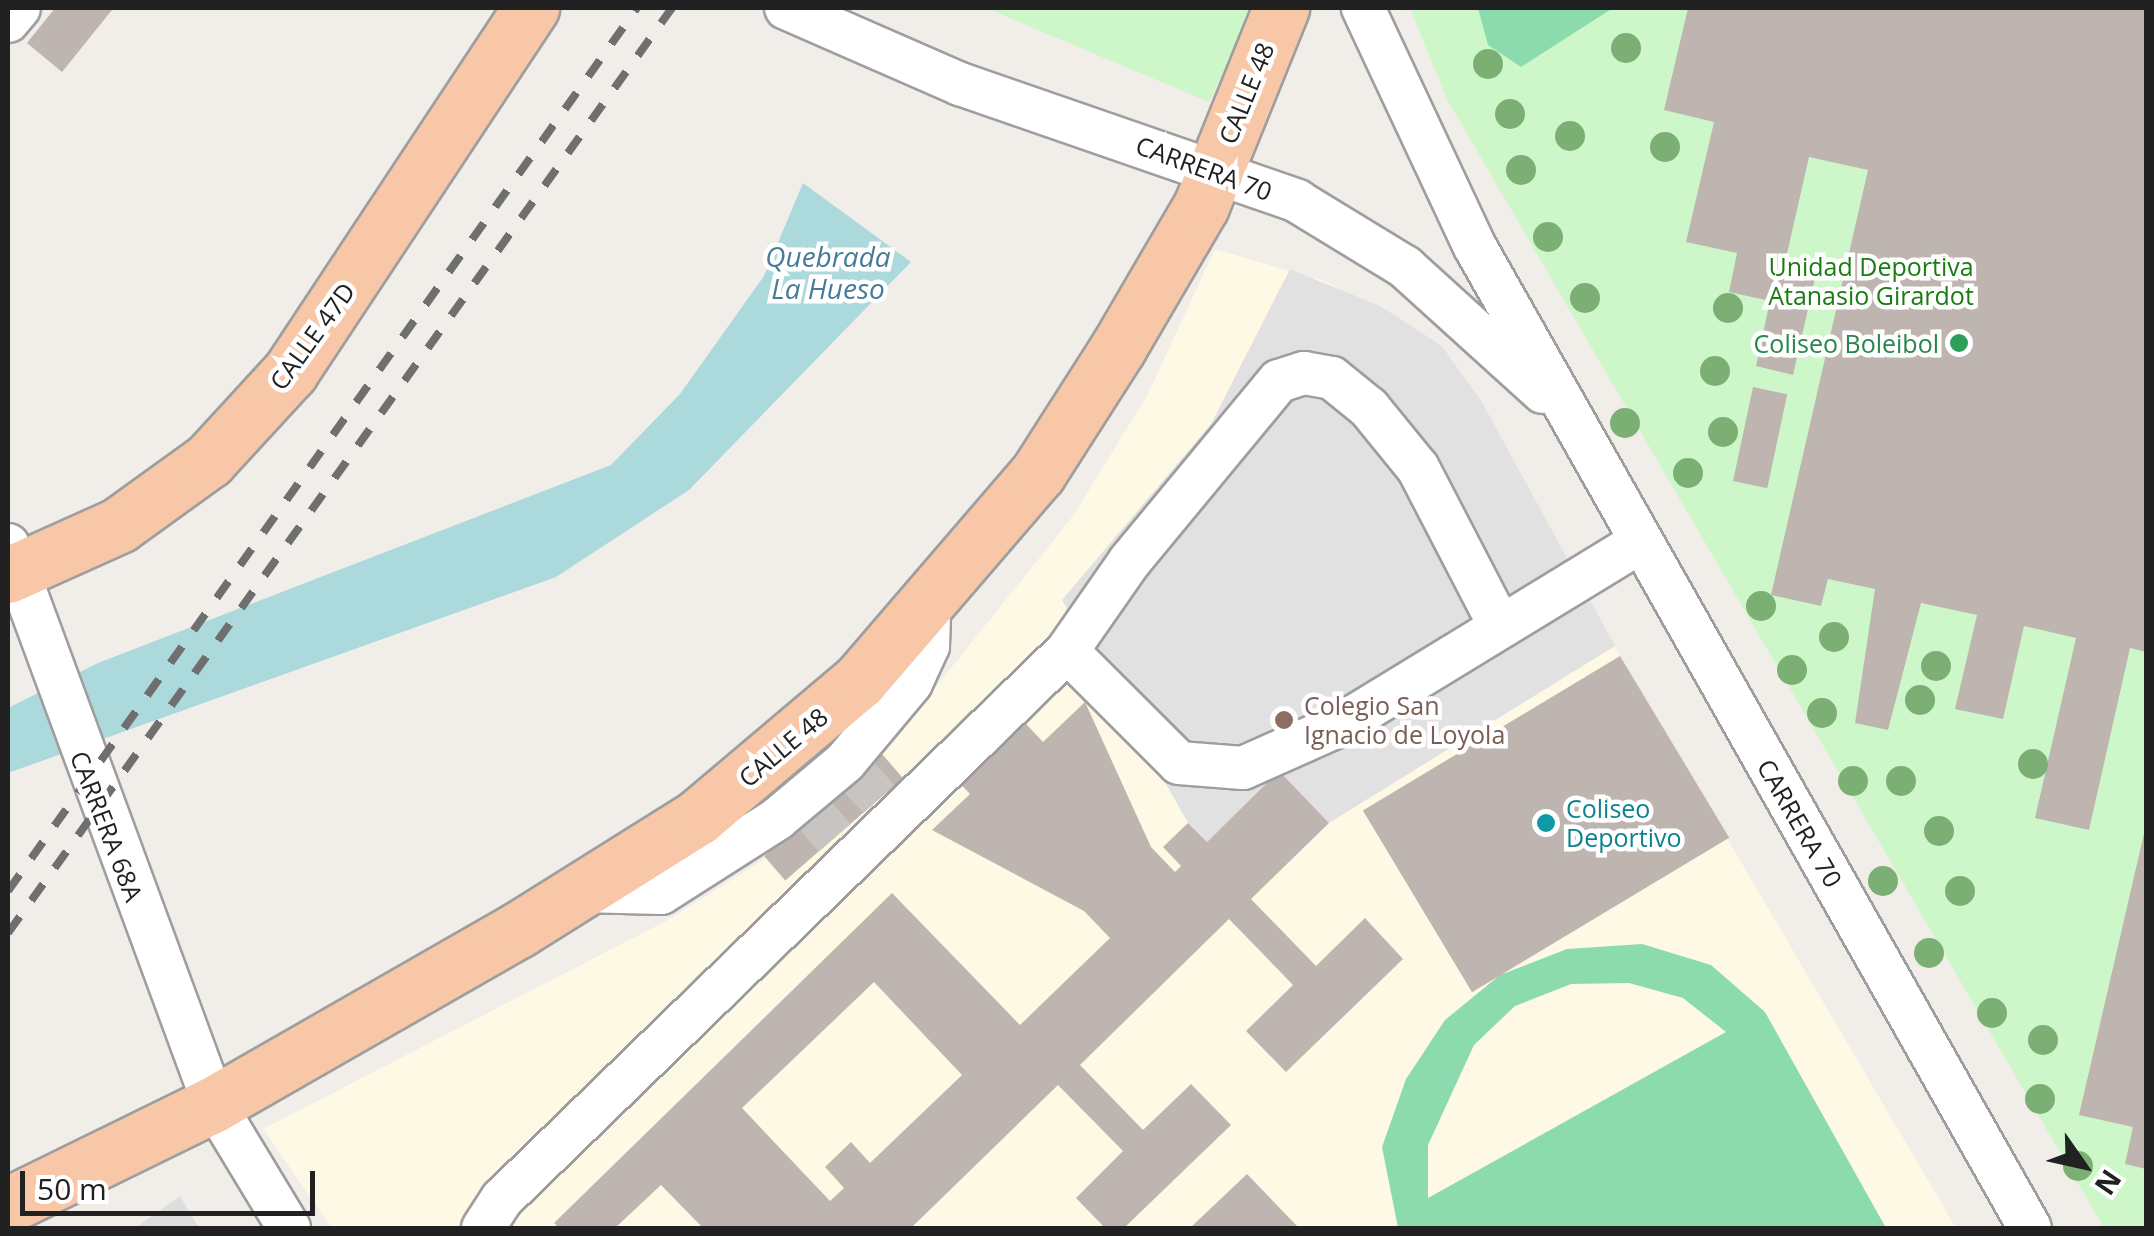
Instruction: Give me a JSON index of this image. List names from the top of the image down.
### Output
{
  "streets": {
    "main road": ["CALLE 48", "CALLE 47D"],
    "street": ["CARRERA 70", "CARRERA 68A"]
  },
  "crossings": [
    ["CALLE 48", "CARRERA 70"],
    ["CALLE 48", "CARRERA 68A"],
    ["CALLE 47D", "CARRERA 68A"]
  ],
  "water": ["Quebrada La Hueso"],
  "parks": ["Unidad Deportiva Atanasio Girardot"],
  "places": ["Coliseo Boleibol", "Colegio San Ignacio de Loyola", "Coliseo Deportivo"],
  "scale_bar": "50 m",
  "north": "bottom right"
}
